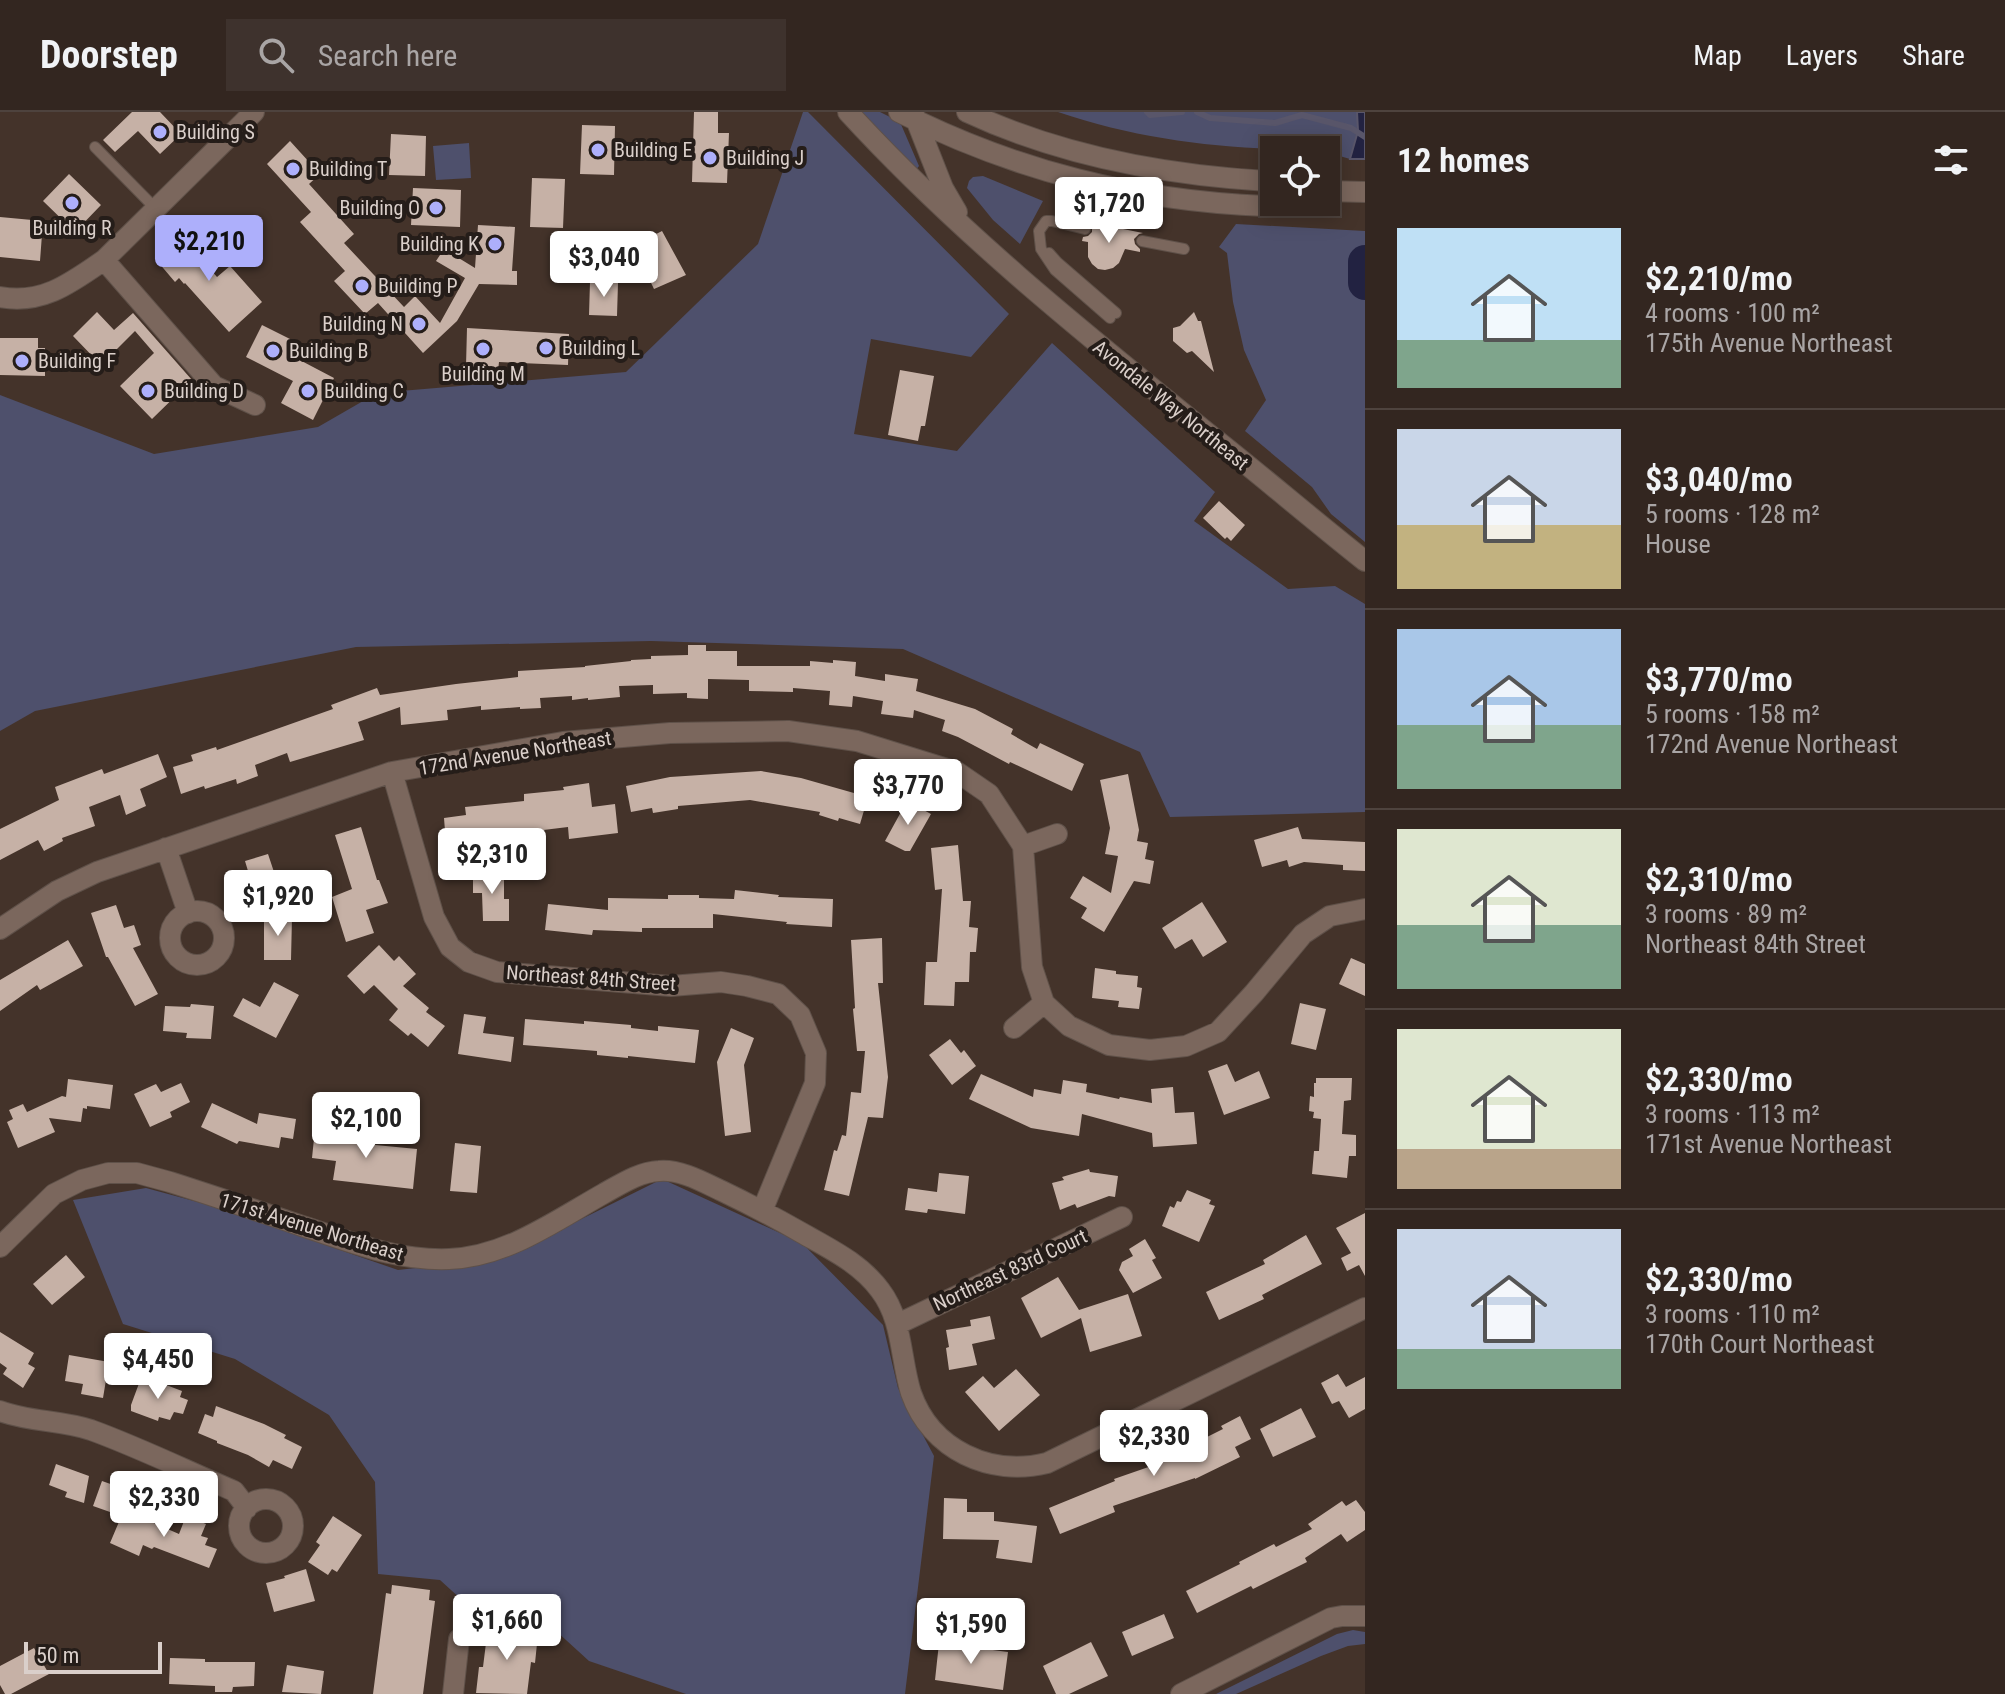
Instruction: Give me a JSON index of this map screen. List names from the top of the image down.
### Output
{
  "streets": {
    "street": [
      "Avondale Way Northeast",
      "172nd Avenue Northeast",
      "Northeast 84th Street",
      "171st Avenue Northeast",
      "Northeast 83rd Court"
    ]
  },
  "crossings": [
    ["172nd Avenue Northeast", "Northeast 84th Street"],
    ["Northeast 84th Street", "171st Avenue Northeast"],
    ["171st Avenue Northeast", "Northeast 83rd Court"]
  ],
  "places": [
    "Building S",
    "Building E",
    "Building J",
    "Building T",
    "Building R",
    "Building O",
    "Building K",
    "Building P",
    "Building N",
    "Building L",
    "Building M",
    "Building B",
    "Building F",
    "Building D",
    "Building C"
  ],
  "scale_bar": "50 m",
  "page": {
    "header": "Doorstep",
    "search": "Search here",
    "nav": ["Map", "Layers", "Share"],
    "heading": "12 homes",
    "price": [
      "$1,720",
      "$2,210",
      "$3,040",
      "$3,770",
      "$2,310",
      "$1,920",
      "$2,100",
      "$4,450",
      "$2,330",
      "$2,330",
      "$1,660",
      "$1,590"
    ],
    "list": [
      {
        "name": "$2,210/mo",
        "note": "4 rooms · 100 m² · 175th Avenue Northeast"
      },
      {
        "name": "$3,040/mo",
        "note": "5 rooms · 128 m² · House"
      },
      {
        "name": "$3,770/mo",
        "note": "5 rooms · 158 m² · 172nd Avenue Northeast"
      },
      {
        "name": "$2,310/mo",
        "note": "3 rooms · 89 m² · Northeast 84th Street"
      },
      {
        "name": "$2,330/mo",
        "note": "3 rooms · 113 m² · 171st Avenue Northeast"
      },
      {
        "name": "$2,330/mo",
        "note": "3 rooms · 110 m² · 170th Court Northeast"
      }
    ],
    "scale": "50 m"
  }
}
